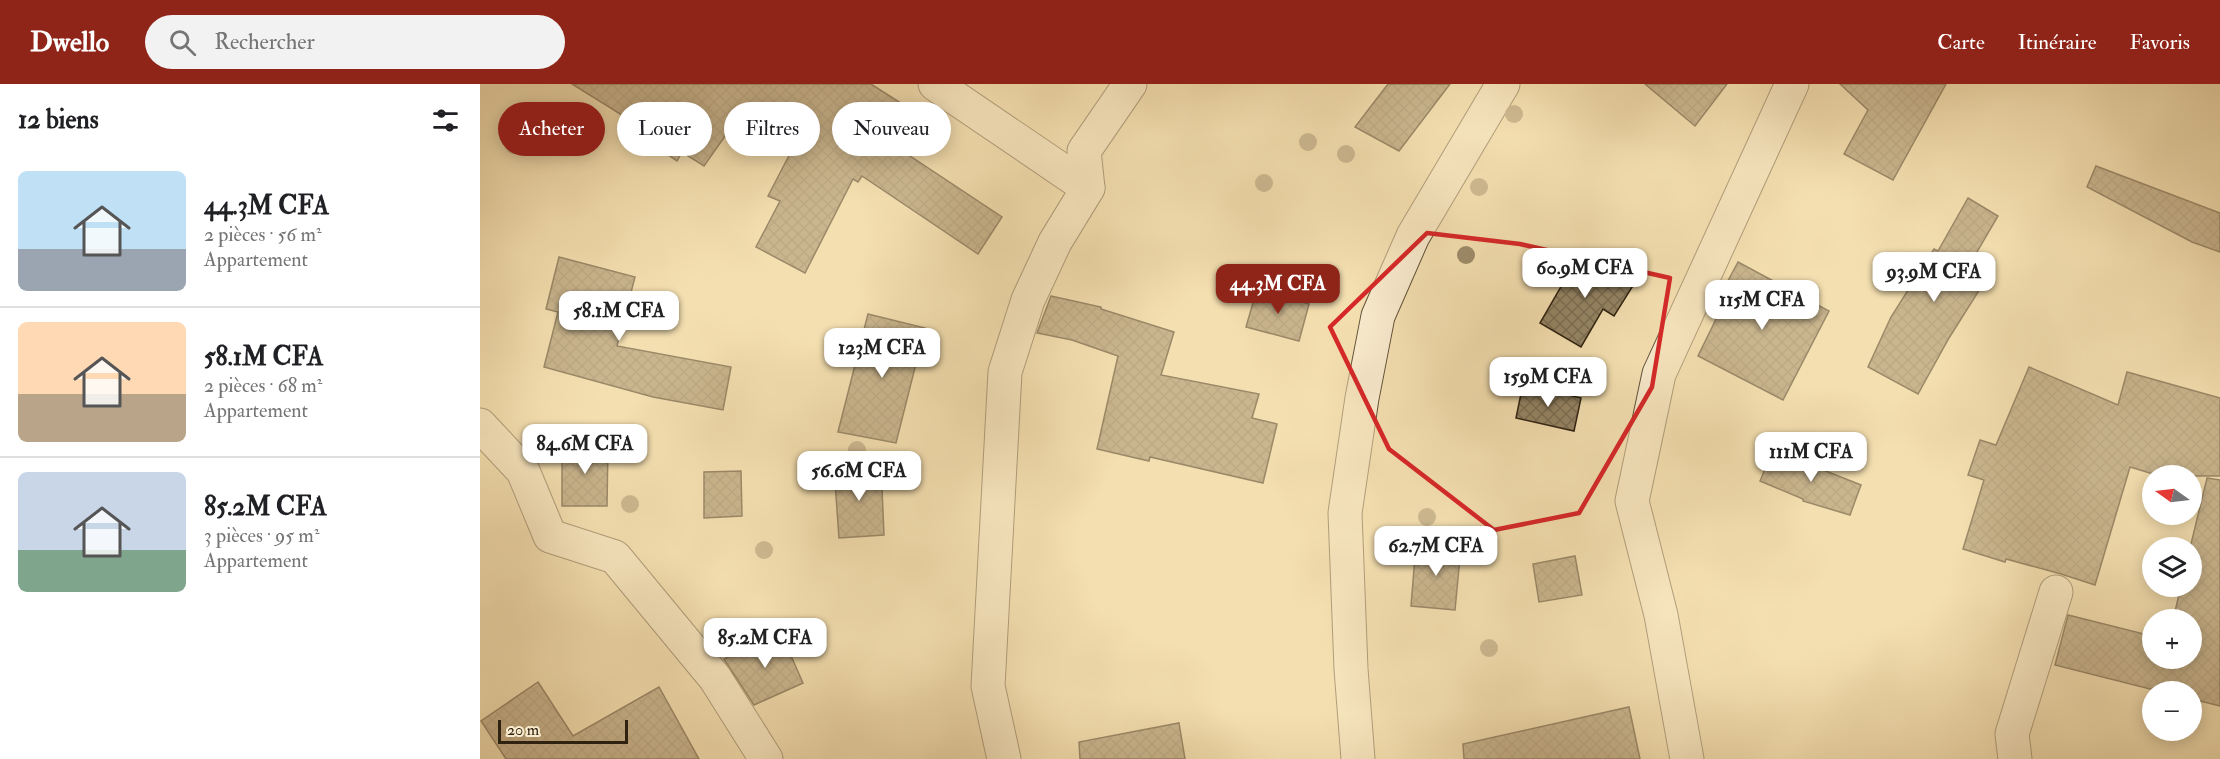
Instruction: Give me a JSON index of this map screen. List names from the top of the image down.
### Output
{
  "scale_bar": "20 m",
  "north": "left",
  "page": {
    "header": "Dwello",
    "search": "Rechercher",
    "nav": ["Carte", "Itinéraire", "Favoris"],
    "heading": "12 biens",
    "chip": [
      "Acheter",
      "Louer",
      "Filtres",
      "Nouveau"
    ],
    "list": [
      {
        "name": "44.3M CFA",
        "note": "2 pièces · 56 m² · Appartement"
      },
      {
        "name": "58.1M CFA",
        "note": "2 pièces · 68 m² · Appartement"
      },
      {
        "name": "85.2M CFA",
        "note": "3 pièces · 95 m² · Appartement"
      }
    ],
    "price": [
      "60.9M CFA",
      "93.9M CFA",
      "44.3M CFA",
      "115M CFA",
      "58.1M CFA",
      "123M CFA",
      "159M CFA",
      "84.6M CFA",
      "111M CFA",
      "56.6M CFA",
      "62.7M CFA",
      "85.2M CFA"
    ],
    "map_buttons": ["+", "−"],
    "scale": "20 m"
  }
}
